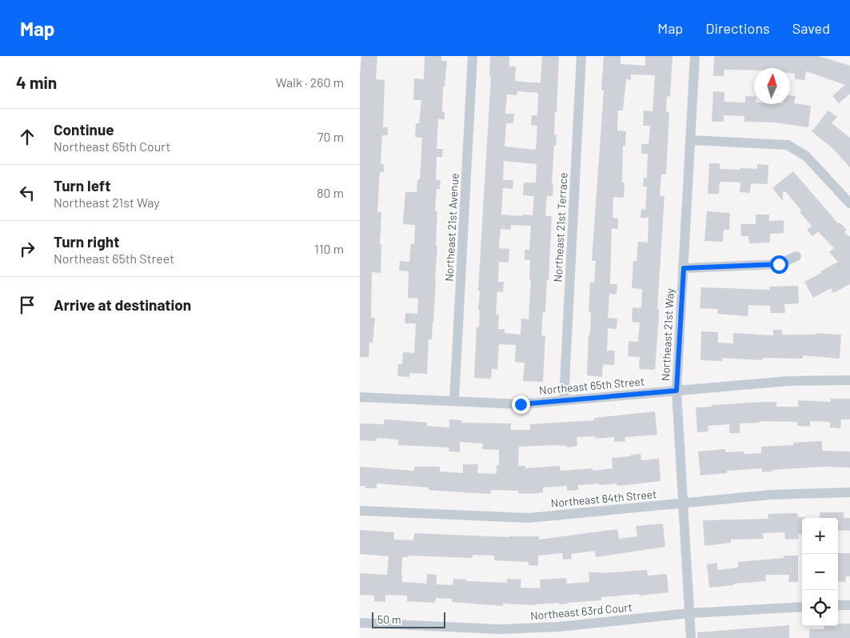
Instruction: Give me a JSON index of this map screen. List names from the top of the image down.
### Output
{
  "streets": {
    "street": [
      "Northeast 21st Avenue",
      "Northeast 21st Terrace",
      "Northeast 21st Way",
      "Northeast 65th Street",
      "Northeast 64th Street",
      "Northeast 63rd Court"
    ]
  },
  "crossings": [
    ["Northeast 21st Avenue", "Northeast 65th Street"],
    ["Northeast 21st Terrace", "Northeast 65th Street"],
    ["Northeast 21st Way", "Northeast 65th Street"],
    ["Northeast 21st Way", "Northeast 64th Street"],
    ["Northeast 21st Way", "Northeast 63rd Court"]
  ],
  "scale_bar": "50 m",
  "north": "top",
  "page": {
    "header": "Map",
    "nav": ["Map", "Directions", "Saved"],
    "heading": ["4 min", "Walk · 260 m"],
    "list": [
      ["Continue", "Northeast 65th Court", "70 m"],
      ["Turn left", "Northeast 21st Way", "80 m"],
      ["Turn right", "Northeast 65th Street", "110 m"],
      "Arrive at destination"
    ],
    "map_buttons": ["+", "−"],
    "scale": "50 m"
  }
}
